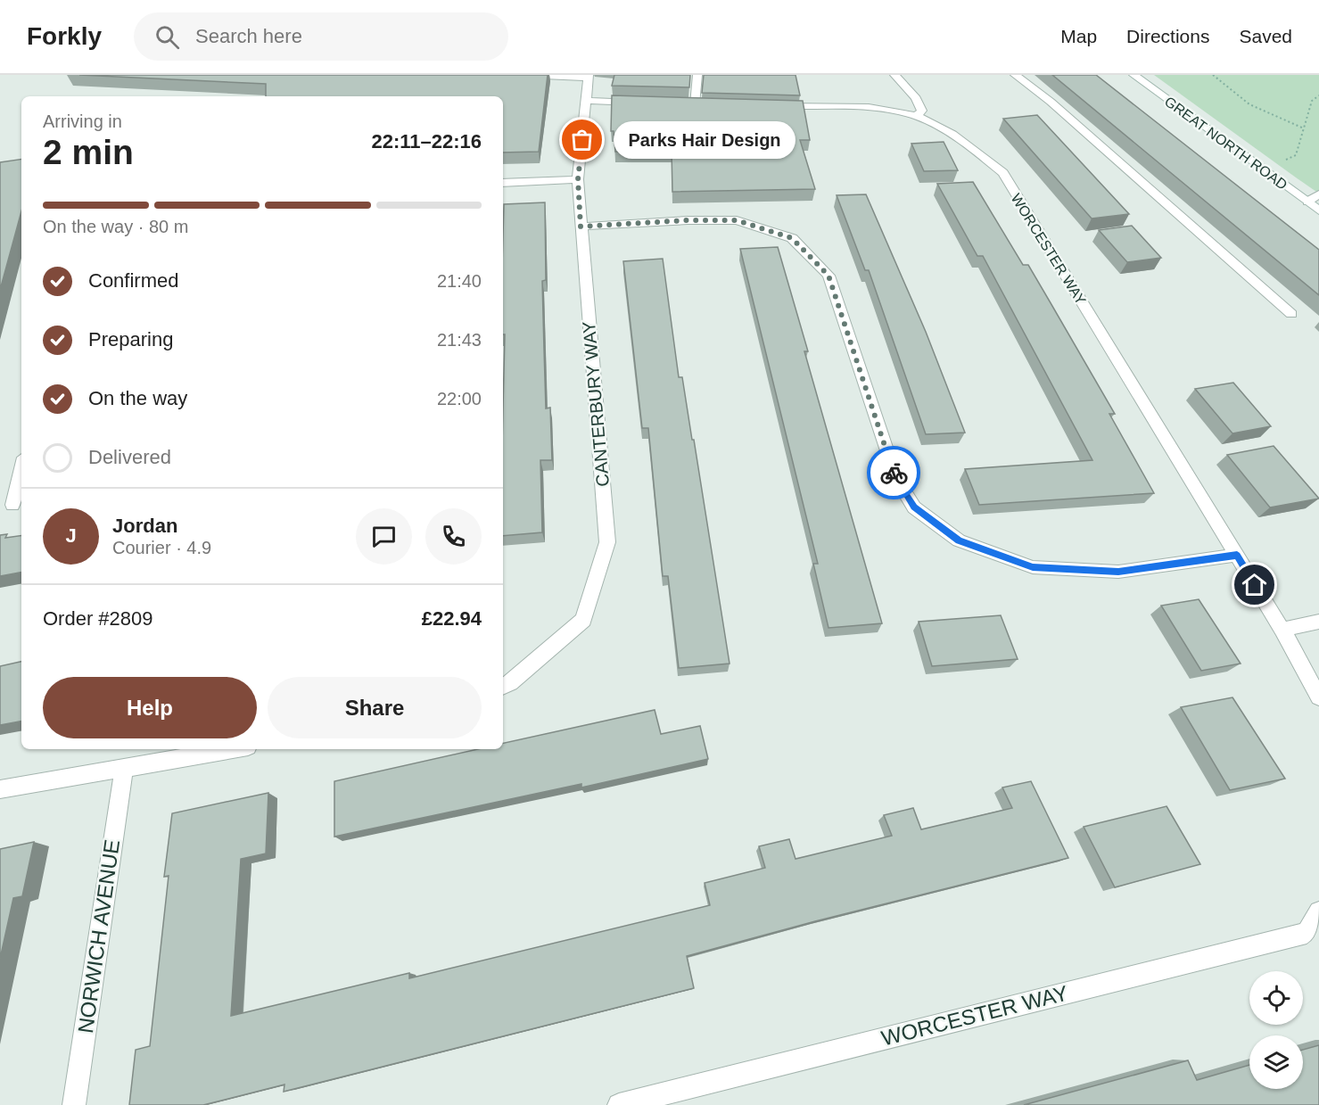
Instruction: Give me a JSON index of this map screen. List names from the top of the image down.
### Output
{
  "streets": {
    "street": [
      "GREAT NORTH ROAD",
      "WORCESTER WAY",
      "CANTERBURY WAY",
      "NORWICH AVENUE"
    ]
  },
  "places": ["Parks Hair Design"],
  "page": {
    "header": "Forkly",
    "search": "Search here",
    "nav": ["Map", "Directions", "Saved"],
    "heading": ["2 min", "Arriving in", "22:11–22:16"],
    "panel": [
      "Jordan",
      "Courier · 4.9",
      "Order #2809",
      "£22.94"
    ],
    "bubble": "Parks Hair Design",
    "bar": "On the way · 80 m",
    "list": [
      ["Confirmed", "21:40"],
      ["Preparing", "21:43"],
      ["On the way", "22:00"],
      "Delivered"
    ],
    "round": "J",
    "buttons": ["Help", "Share"]
  }
}
